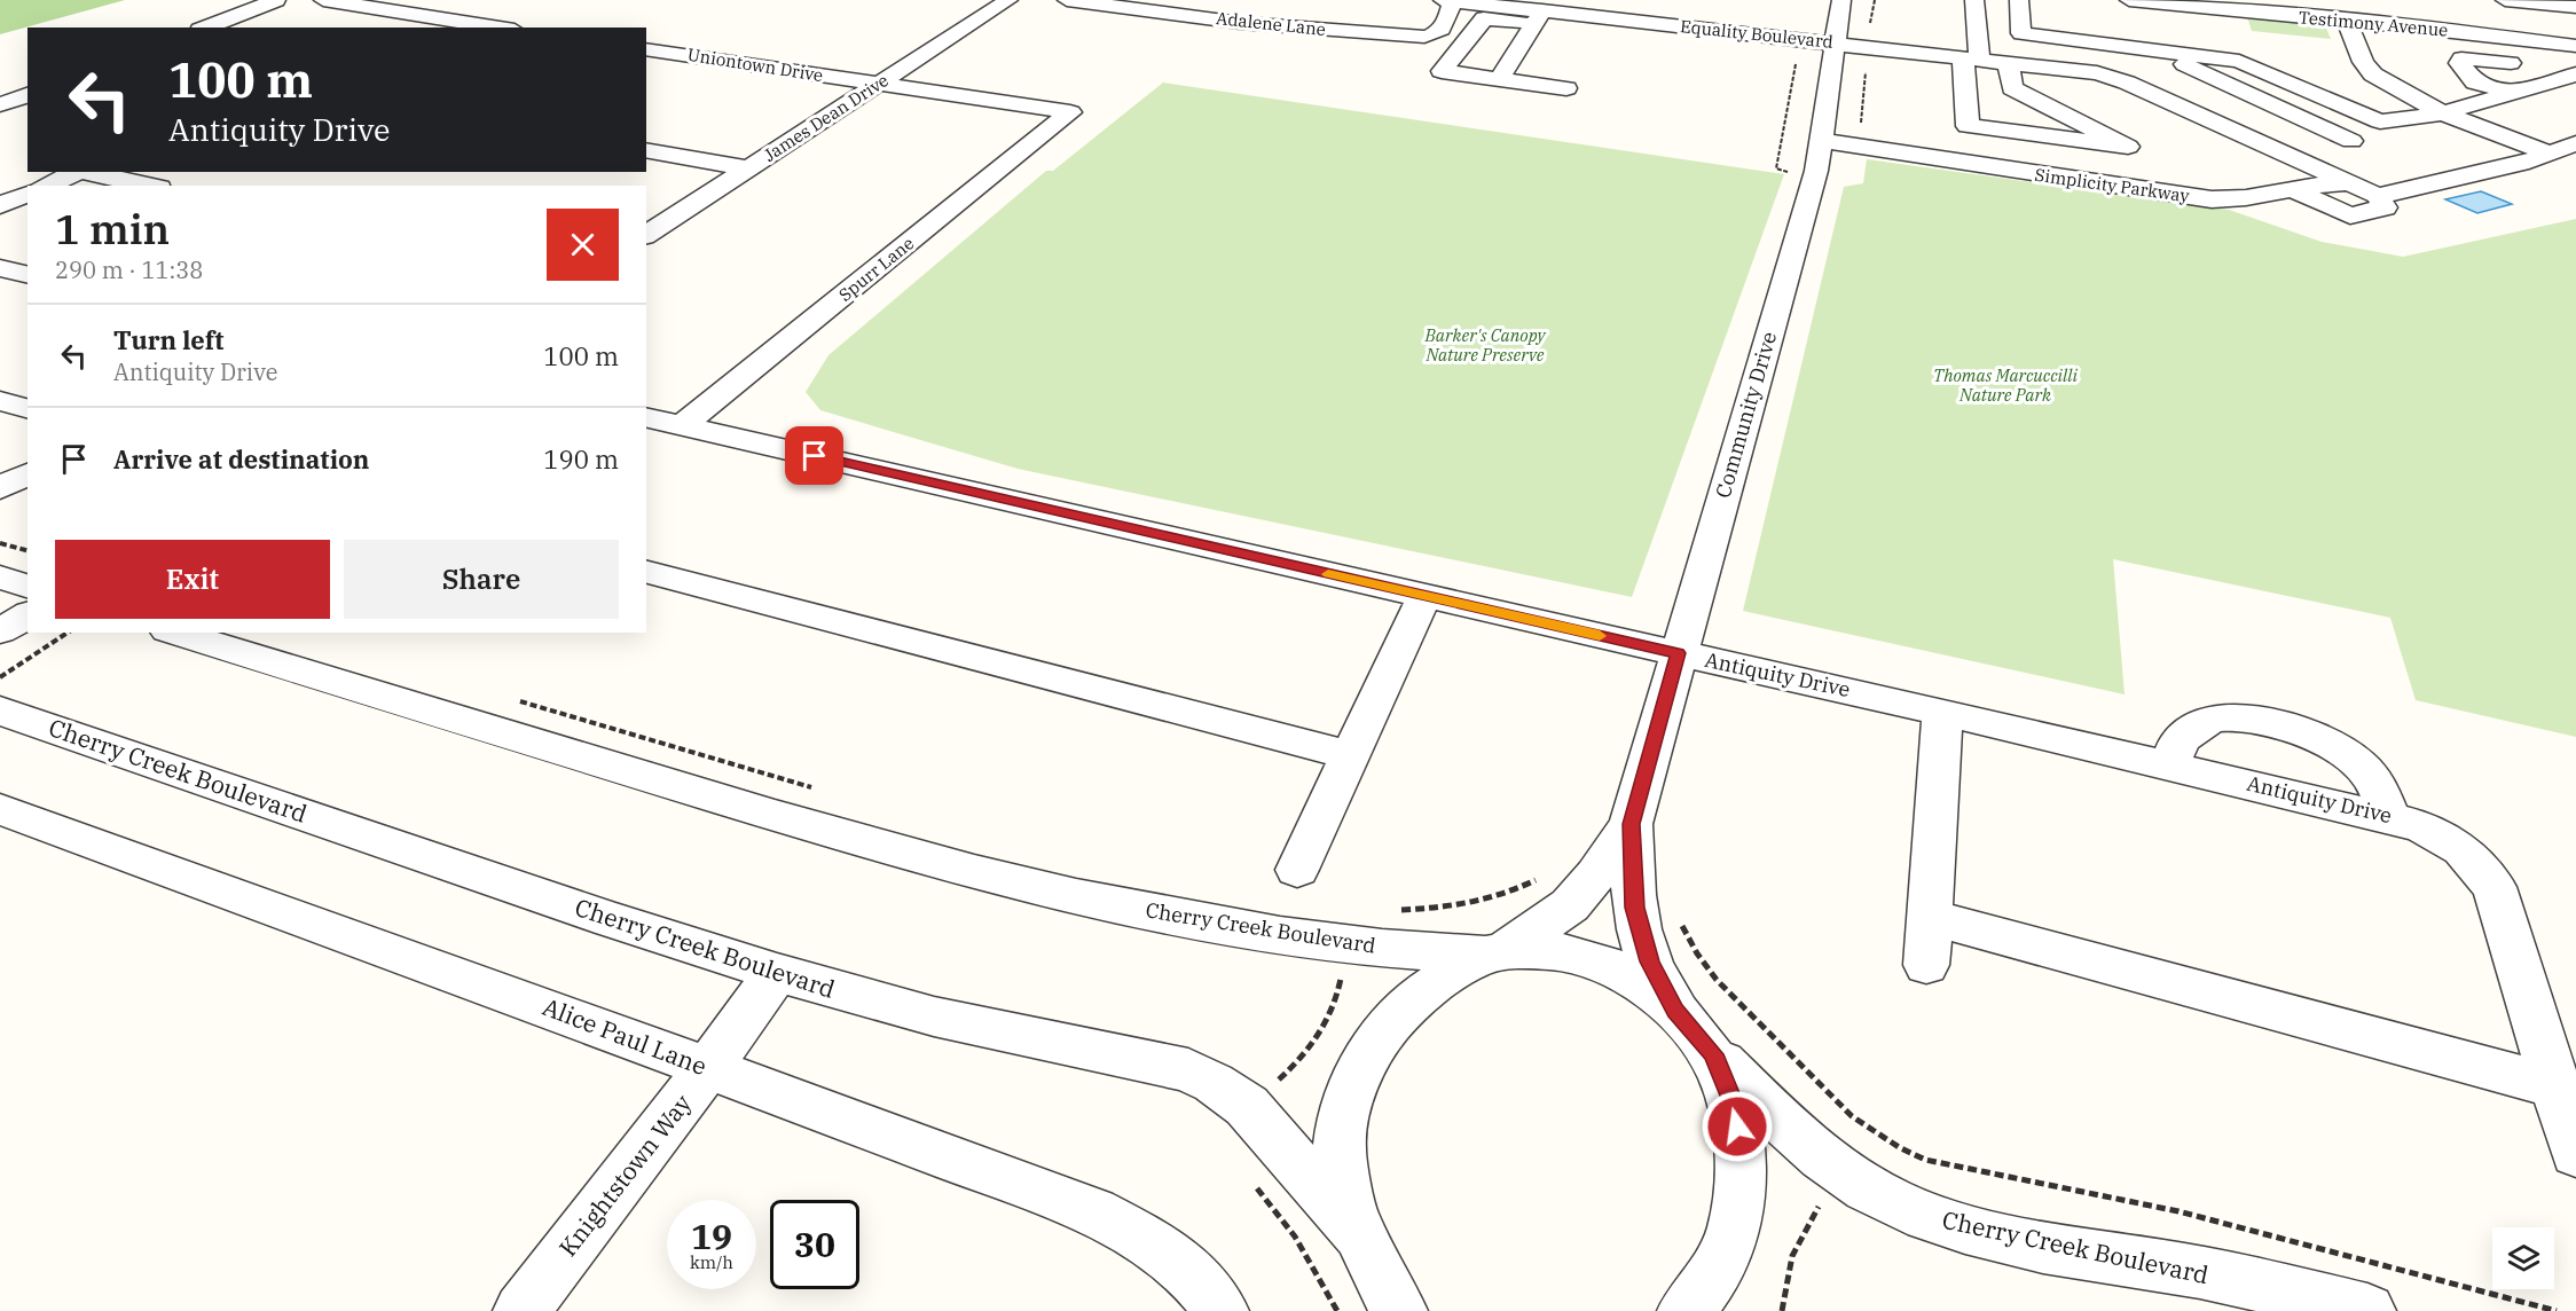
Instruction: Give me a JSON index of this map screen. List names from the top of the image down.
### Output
{
  "streets": {
    "street": [
      "Adalene Lane",
      "Testimony Avenue",
      "Equality Boulevard",
      "Uniontown Drive",
      "James Dean Drive",
      "Simplicity Parkway",
      "Spurr Lane",
      "Community Drive",
      "Antiquity Drive",
      "Cherry Creek Boulevard",
      "Alice Paul Lane",
      "Knightstown Way"
    ]
  },
  "crossings": [
    ["Adalene Lane", "Equality Boulevard"],
    ["Equality Boulevard", "Simplicity Parkway"],
    ["Equality Boulevard", "Community Drive"],
    ["Uniontown Drive", "James Dean Drive"],
    ["Uniontown Drive", "Spurr Lane"],
    ["Simplicity Parkway", "Community Drive"],
    ["Spurr Lane", "Antiquity Drive"],
    ["Community Drive", "Antiquity Drive"],
    ["Community Drive", "Cherry Creek Boulevard"],
    ["Cherry Creek Boulevard", "Knightstown Way"],
    ["Alice Paul Lane", "Knightstown Way"]
  ],
  "parks": ["Barker's Canopy Nature Preserve", "Thomas Marcuccilli Nature Park"],
  "page": {
    "turn": ["100 m", "Antiquity Drive"],
    "heading": ["1 min", "290 m · 11:38"],
    "list": [
      {
        "name": "Turn left",
        "note": "Antiquity Drive",
        "value": "100 m"
      },
      {
        "name": "Arrive at destination",
        "value": "190 m"
      }
    ],
    "buttons": ["Exit", "Share"],
    "speed": "19 km/h",
    "limit": "30"
  }
}
